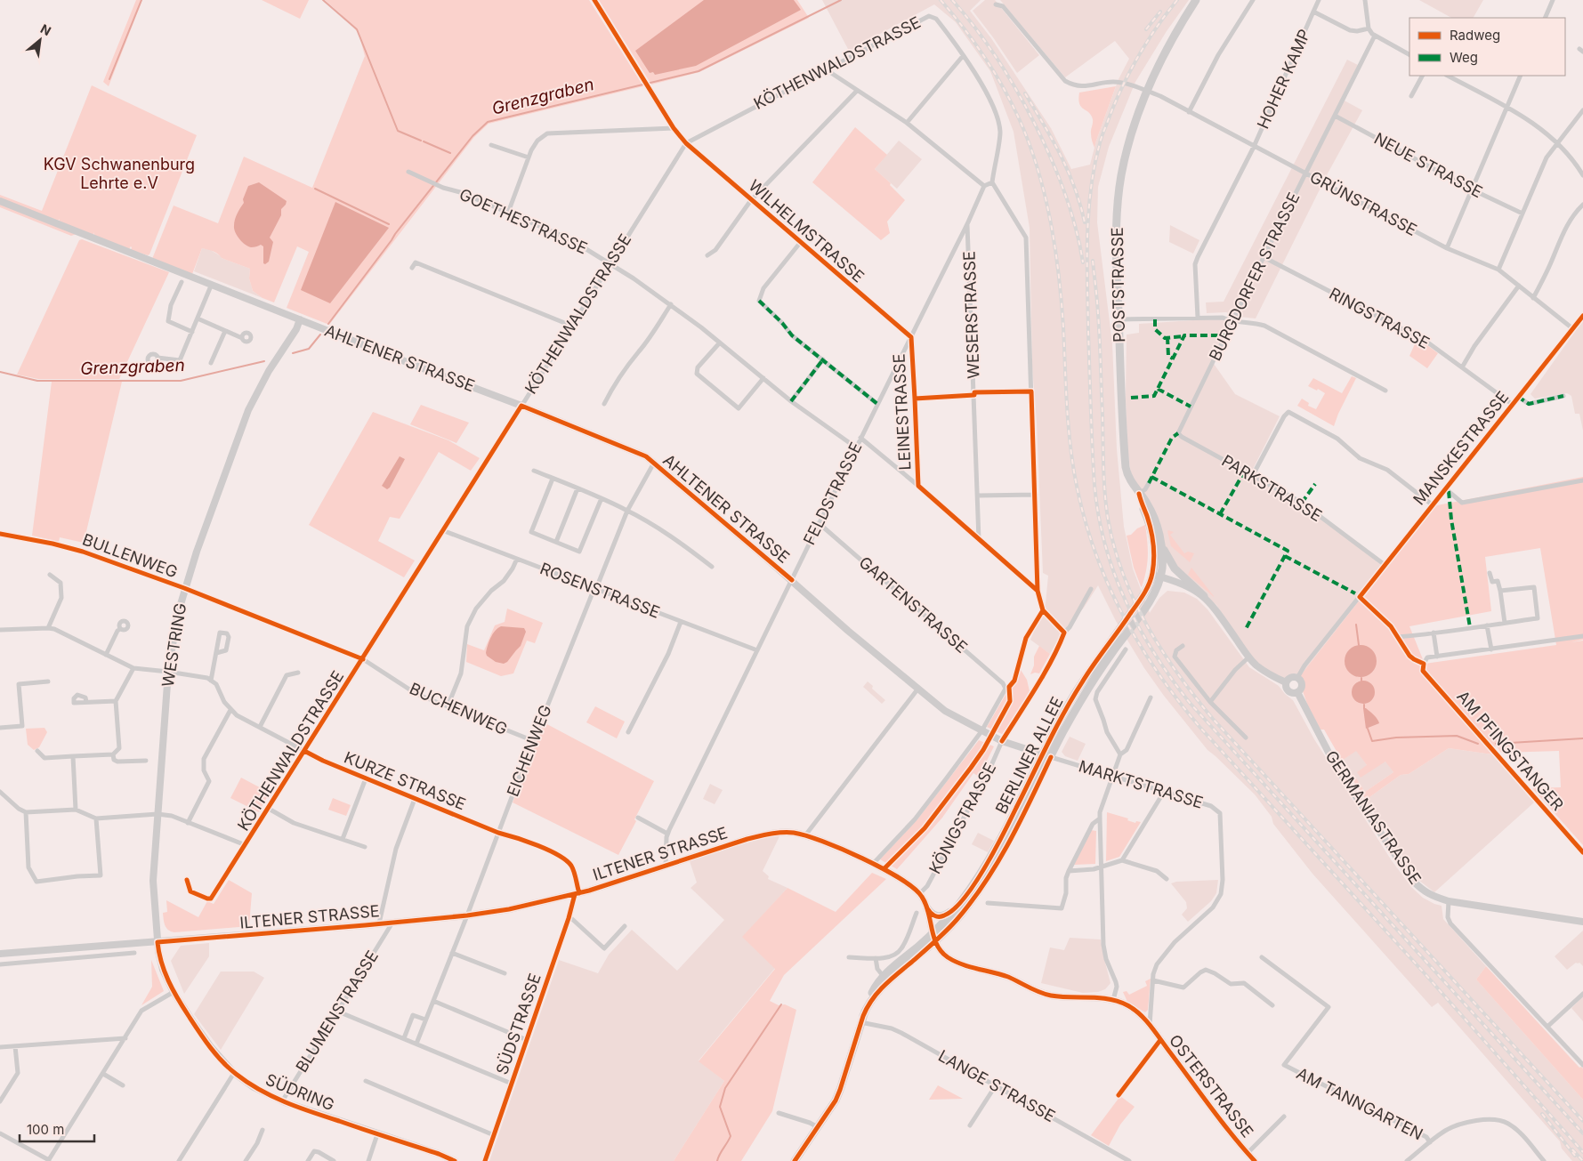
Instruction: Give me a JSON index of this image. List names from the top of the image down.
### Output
{
  "streets": {
    "main road": ["POSTSTRASSE", "BERLINER ALLEE"],
    "street": [
      "KÖTHENWALDSTRASSE",
      "HOHER KAMP",
      "NEUE STRASSE",
      "GRÜNSTRASSE",
      "GOETHESTRASSE",
      "WILHELMSTRASSE",
      "BURGDORFER STRASSE",
      "WESERSTRASSE",
      "RINGSTRASSE",
      "AHLTENER STRASSE",
      "LEINESTRASSE",
      "MANSKESTRASSE",
      "PARKSTRASSE",
      "FELDSTRASSE",
      "BULLENWEG",
      "ROSENSTRASSE",
      "GARTENSTRASSE",
      "WESTRING",
      "BUCHENWEG",
      "EICHENWEG",
      "AM PFINGSTANGER",
      "KURZE STRASSE",
      "MARKTSTRASSE",
      "GERMANIASTRASSE",
      "KÖNIGSTRASSE",
      "ILTENER STRASSE",
      "BLUMENSTRASSE",
      "SÜDSTRASSE",
      "LANGE STRASSE",
      "OSTERSTRASSE",
      "SÜDRING",
      "AM TANNGARTEN"
    ]
  },
  "crossings": [
    ["KÖTHENWALDSTRASSE", "GOETHESTRASSE"],
    ["KÖTHENWALDSTRASSE", "WILHELMSTRASSE"],
    ["KÖTHENWALDSTRASSE", "AHLTENER STRASSE"],
    ["KÖTHENWALDSTRASSE", "ROSENSTRASSE"],
    ["KÖTHENWALDSTRASSE", "BUCHENWEG"],
    ["KÖTHENWALDSTRASSE", "KURZE STRASSE"],
    ["HOHER KAMP", "GRÜNSTRASSE"],
    ["NEUE STRASSE", "BURGDORFER STRASSE"],
    ["GRÜNSTRASSE", "BURGDORFER STRASSE"],
    ["GRÜNSTRASSE", "POSTSTRASSE"],
    ["GRÜNSTRASSE", "MANSKESTRASSE"],
    ["GOETHESTRASSE", "FELDSTRASSE"],
    ["WILHELMSTRASSE", "LEINESTRASSE"],
    ["WILHELMSTRASSE", "FELDSTRASSE"],
    ["BURGDORFER STRASSE", "RINGSTRASSE"],
    ["BURGDORFER STRASSE", "PARKSTRASSE"],
    ["POSTSTRASSE", "BERLINER ALLEE"],
    ["WESERSTRASSE", "FELDSTRASSE"],
    ["RINGSTRASSE", "MANSKESTRASSE"],
    ["AHLTENER STRASSE", "FELDSTRASSE"],
    ["AHLTENER STRASSE", "GARTENSTRASSE"],
    ["AHLTENER STRASSE", "WESTRING"],
    ["AHLTENER STRASSE", "EICHENWEG"],
    ["AHLTENER STRASSE", "MARKTSTRASSE"],
    ["AHLTENER STRASSE", "KÖNIGSTRASSE"],
    ["LEINESTRASSE", "FELDSTRASSE"],
    ["MANSKESTRASSE", "PARKSTRASSE"],
    ["MANSKESTRASSE", "GERMANIASTRASSE"],
    ["FELDSTRASSE", "ROSENSTRASSE"],
    ["FELDSTRASSE", "GARTENSTRASSE"],
    ["FELDSTRASSE", "ILTENER STRASSE"],
    ["BULLENWEG", "WESTRING"],
    ["ROSENSTRASSE", "EICHENWEG"],
    ["WESTRING", "ILTENER STRASSE"],
    ["WESTRING", "SÜDRING"],
    ["BUCHENWEG", "EICHENWEG"],
    ["EICHENWEG", "KURZE STRASSE"],
    ["EICHENWEG", "ILTENER STRASSE"],
    ["BERLINER ALLEE", "MARKTSTRASSE"],
    ["BERLINER ALLEE", "ILTENER STRASSE"],
    ["KURZE STRASSE", "ILTENER STRASSE"],
    ["KURZE STRASSE", "SÜDSTRASSE"],
    ["MARKTSTRASSE", "KÖNIGSTRASSE"],
    ["MARKTSTRASSE", "OSTERSTRASSE"],
    ["KÖNIGSTRASSE", "ILTENER STRASSE"],
    ["ILTENER STRASSE", "BLUMENSTRASSE"],
    ["ILTENER STRASSE", "SÜDSTRASSE"],
    ["ILTENER STRASSE", "SÜDRING"],
    ["BLUMENSTRASSE", "SÜDRING"]
  ],
  "water": ["Grenzgraben"],
  "parks": ["KGV Schwanenburg Lehrte e.V"],
  "legend": ["Radweg", "Weg"],
  "scale_bar": "100 m",
  "north": "top right"
}
